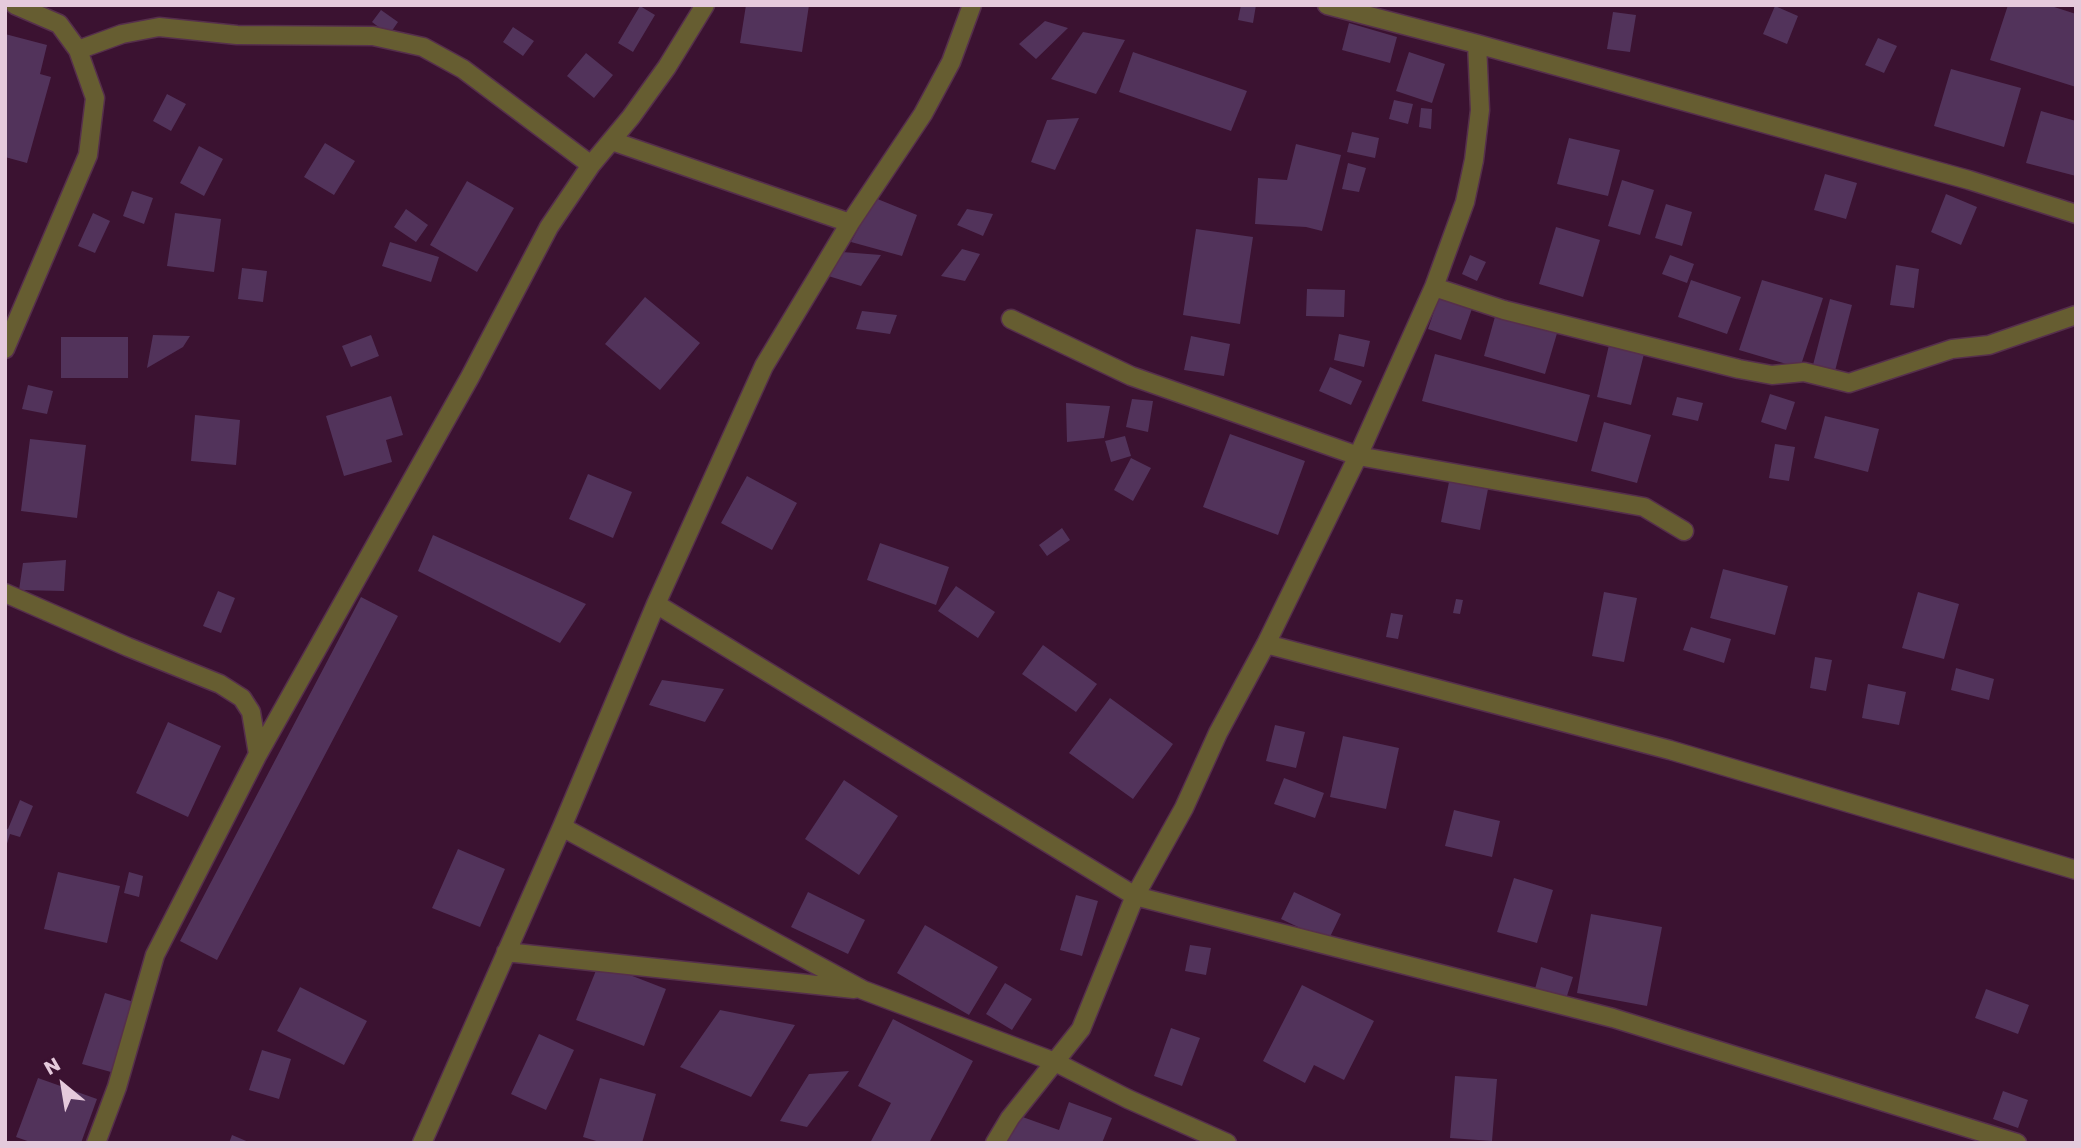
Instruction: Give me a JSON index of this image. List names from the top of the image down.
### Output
{
  "north": "top left"
}
